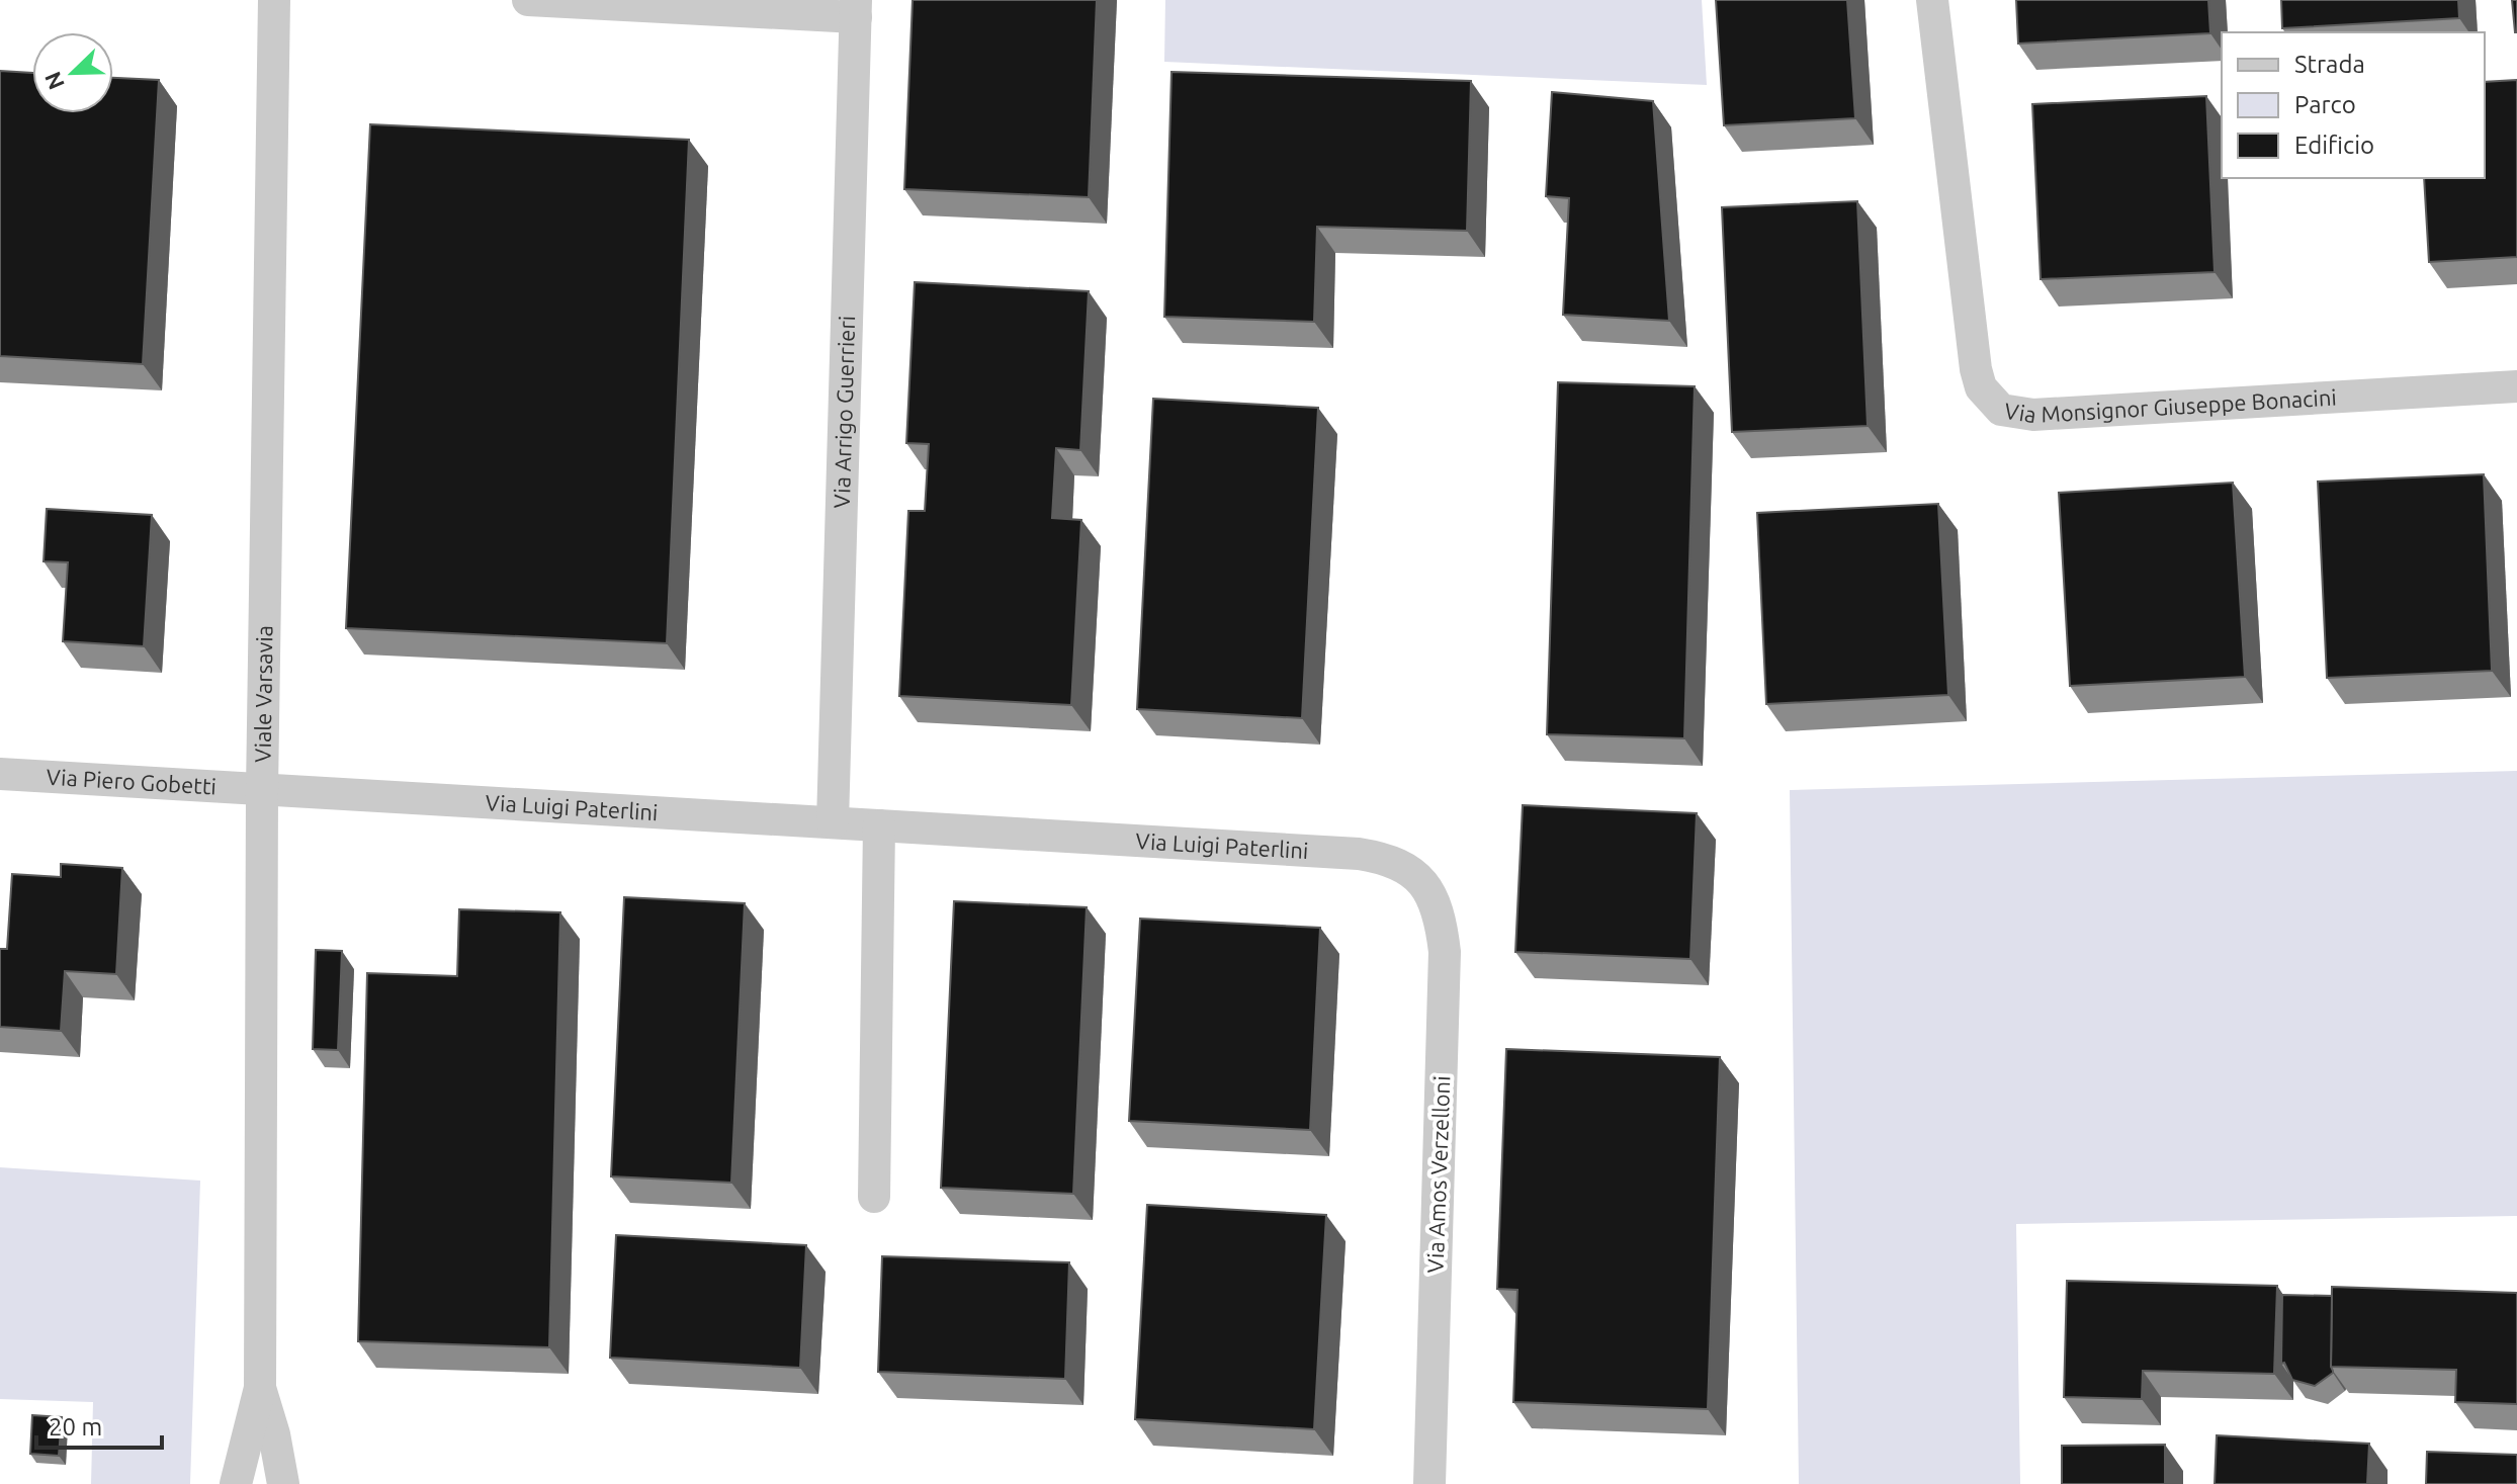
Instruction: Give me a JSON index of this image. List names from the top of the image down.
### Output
{
  "streets": {
    "street": [
      "Via Monsignor Giuseppe Bonacini",
      "Via Arrigo Guerrieri",
      "Viale Varsavia",
      "Via Piero Gobetti",
      "Via Luigi Paterlini",
      "Via Amos Verzelloni"
    ]
  },
  "crossings": [
    ["Via Arrigo Guerrieri", "Via Luigi Paterlini"],
    ["Viale Varsavia", "Via Piero Gobetti"],
    ["Viale Varsavia", "Via Luigi Paterlini"],
    ["Via Piero Gobetti", "Via Luigi Paterlini"],
    ["Via Luigi Paterlini", "Via Amos Verzelloni"]
  ],
  "legend": ["Strada", "Parco", "Edificio"],
  "scale_bar": "20 m",
  "north": "bottom left"
}
